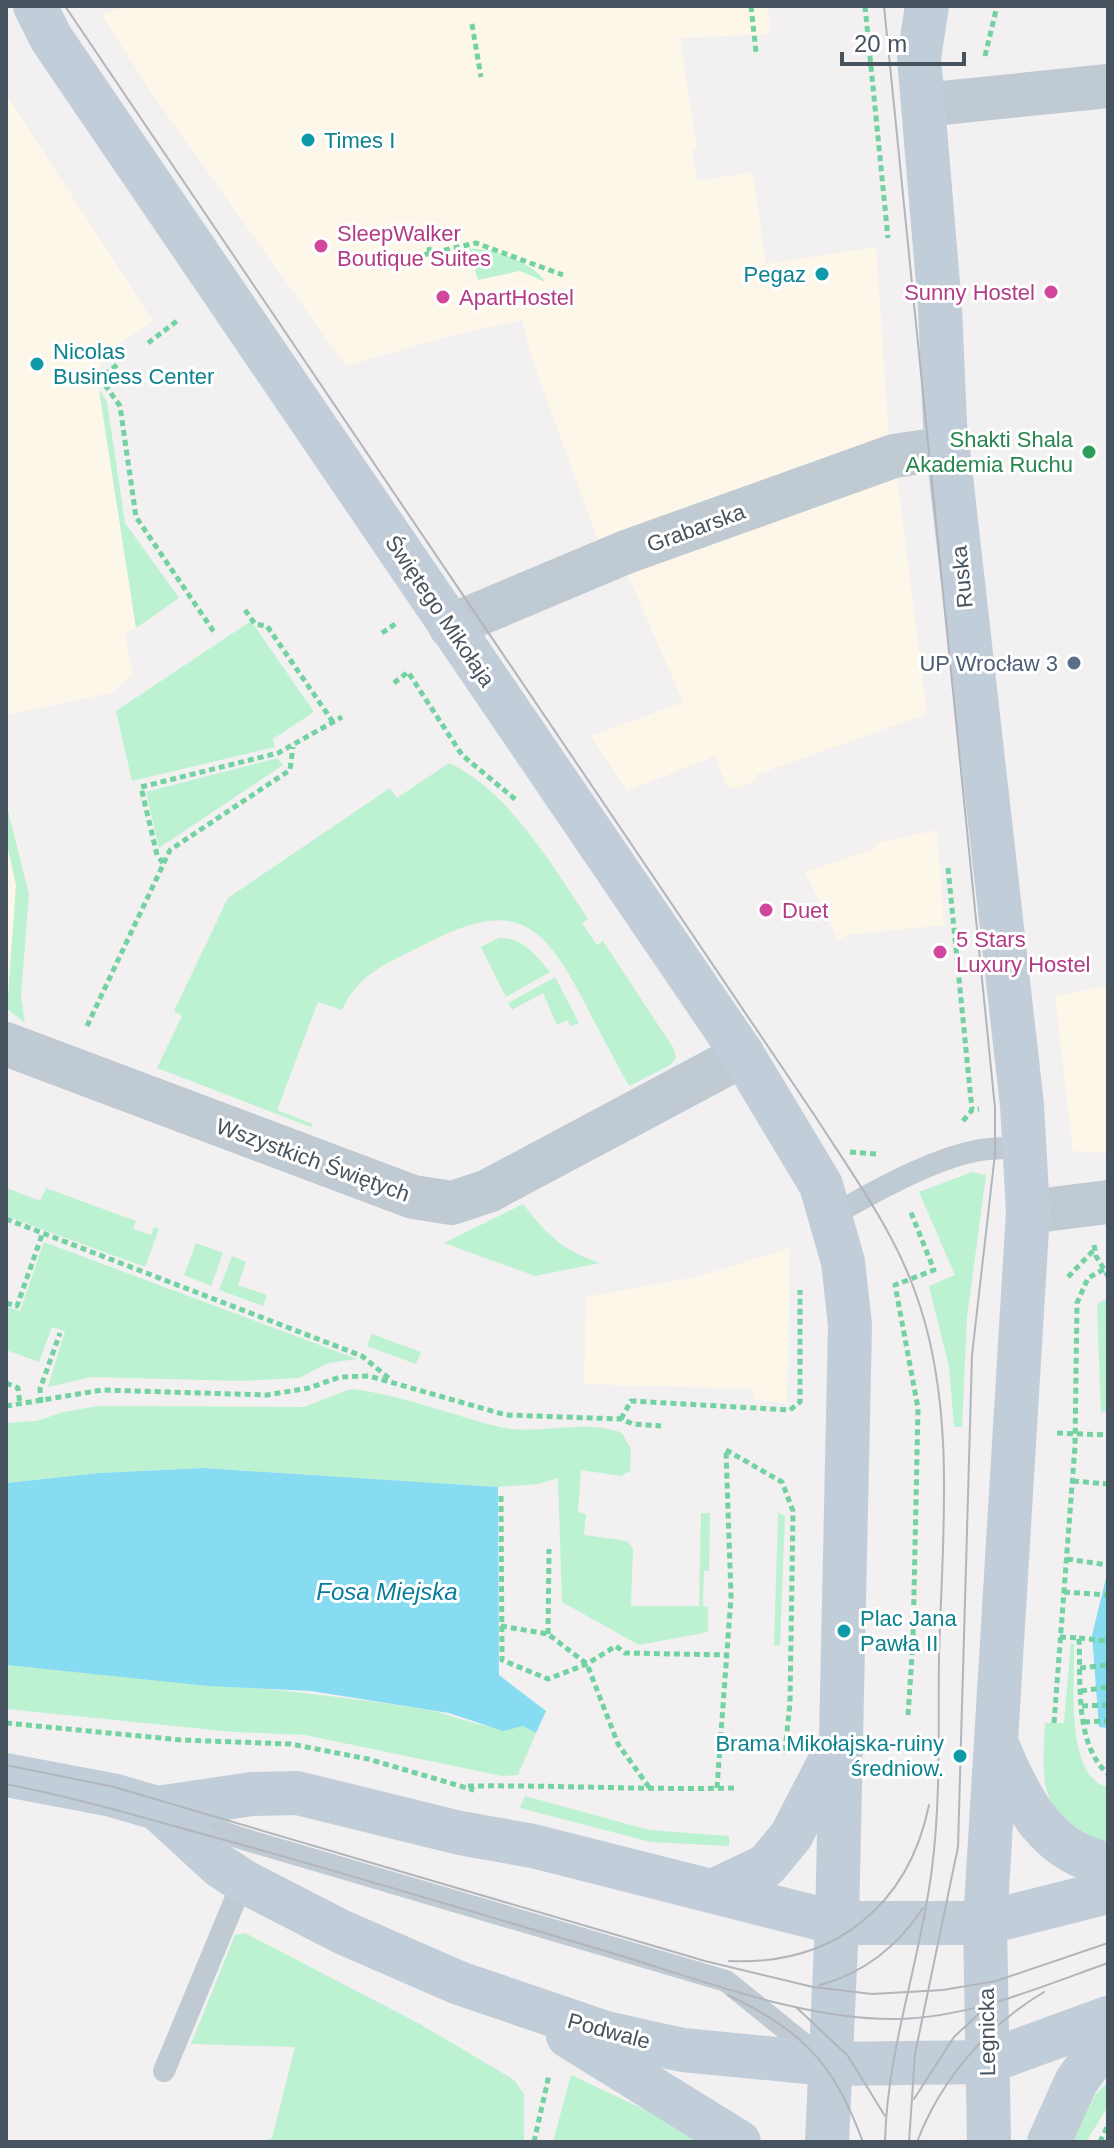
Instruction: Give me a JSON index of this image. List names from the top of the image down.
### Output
{
  "streets": {
    "main road": [
      "Ruska",
      "Świętego Mikołaja",
      "Podwale",
      "Legnicka"
    ],
    "street": ["Grabarska", "Wszystkich Świętych"]
  },
  "crossings": [
    ["Grabarska", "Ruska"],
    ["Grabarska", "Świętego Mikołaja"],
    ["Świętego Mikołaja", "Wszystkich Świętych"],
    ["Podwale", "Legnicka"]
  ],
  "water": ["Fosa Miejska"],
  "places": [
    "Times I",
    "SleepWalker Boutique Suites",
    "Pegaz",
    "Sunny Hostel",
    "ApartHostel",
    "Nicolas Business Center",
    "Shakti Shala Akademia Ruchu",
    "UP Wrocław 3",
    "Duet",
    "5 Stars Luxury Hostel",
    "Plac Jana Pawła II",
    "Brama Mikołajska-ruiny średniow."
  ],
  "scale_bar": "20 m"
}
